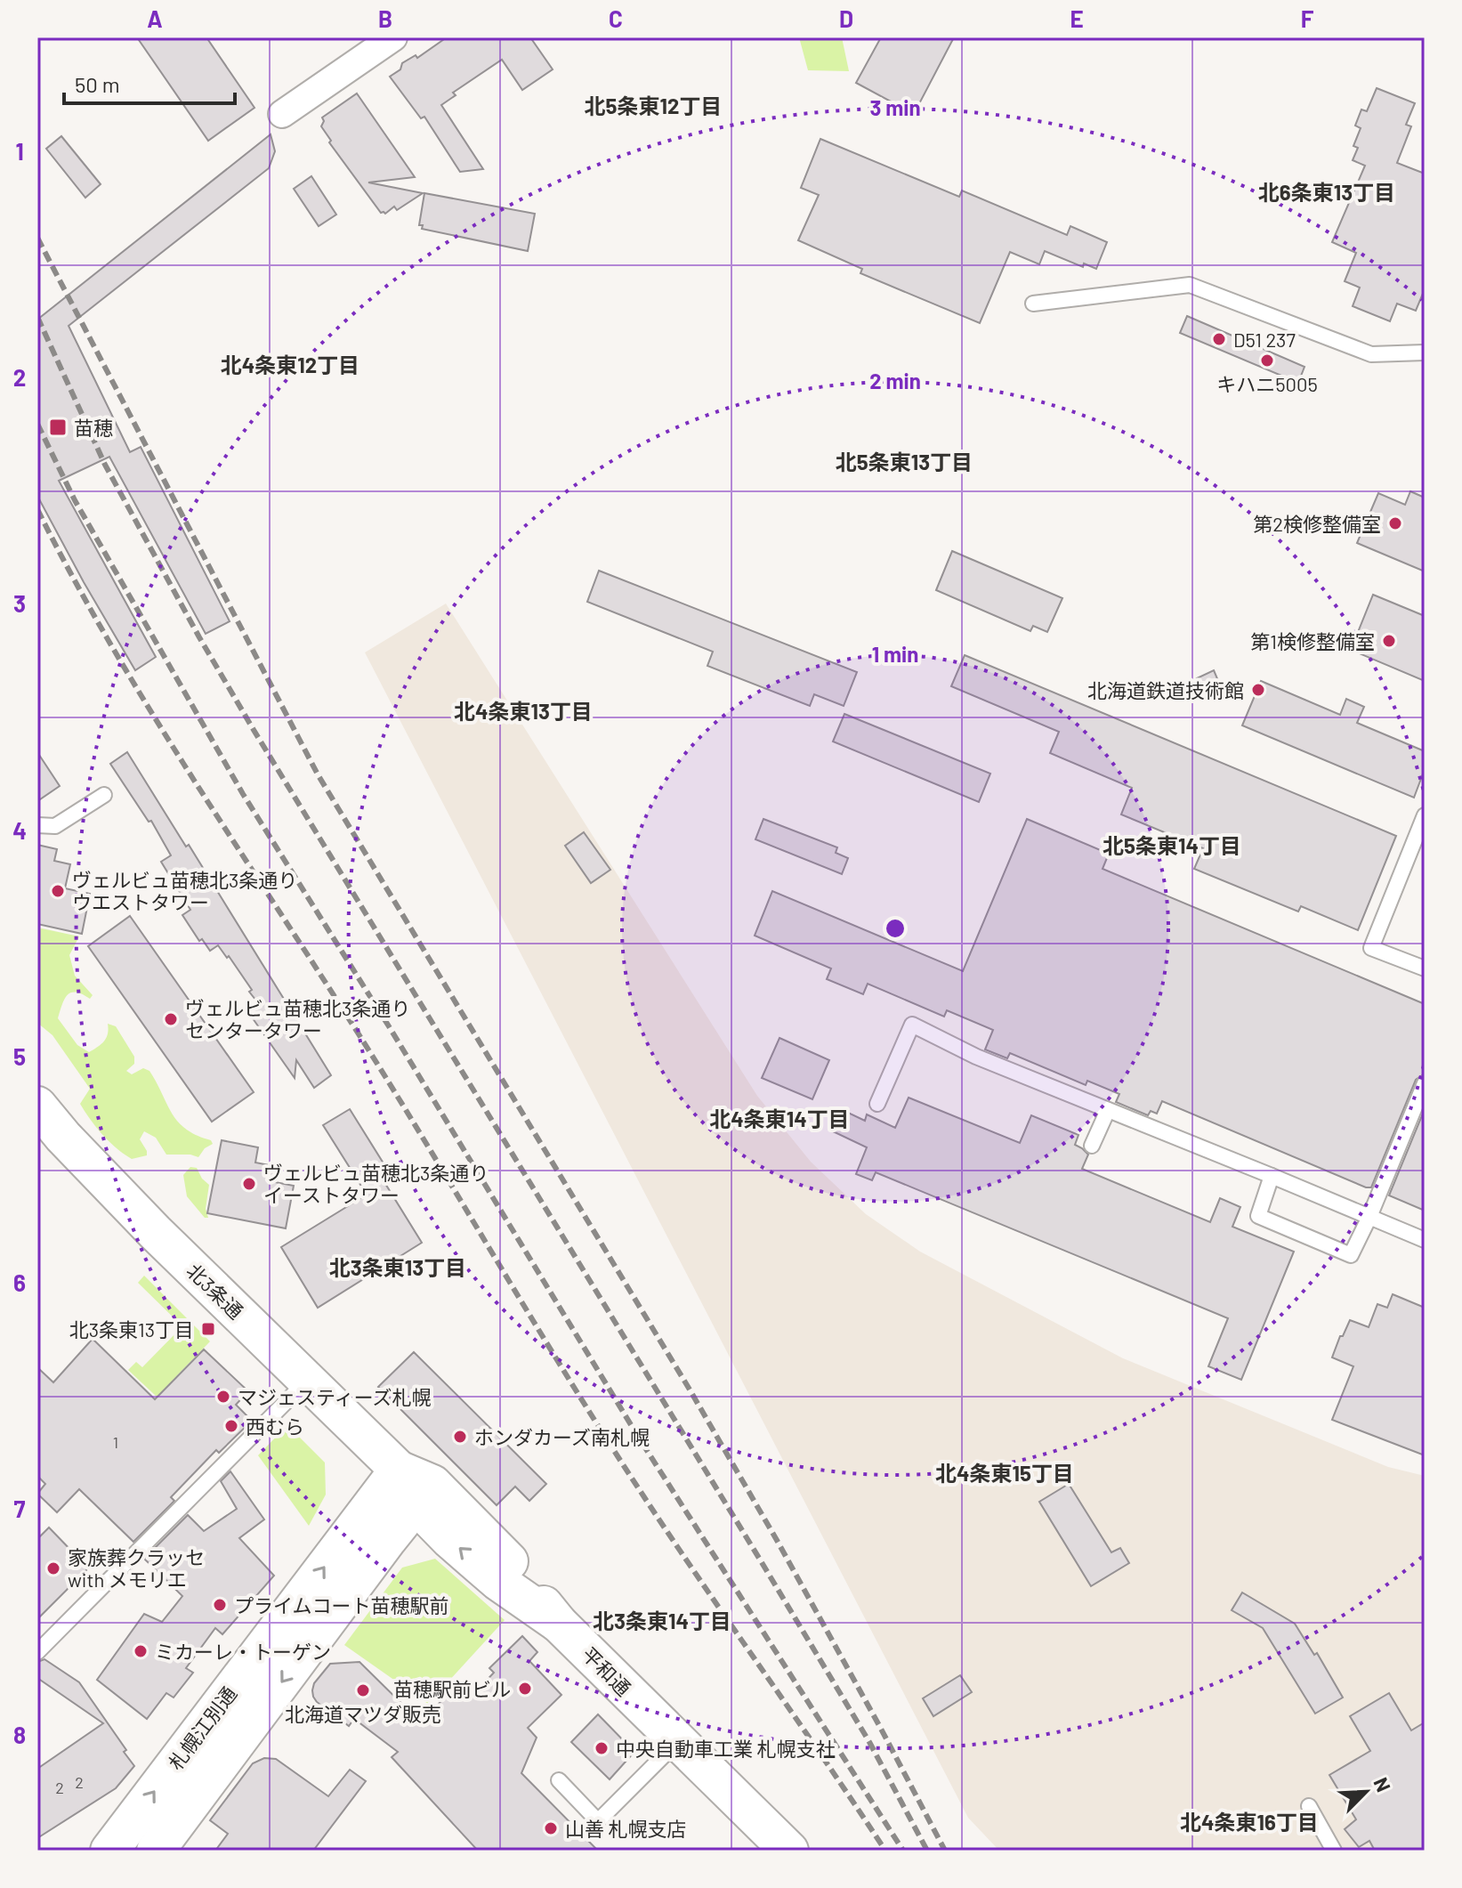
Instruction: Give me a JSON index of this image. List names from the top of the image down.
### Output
{
  "streets": {
    "street": ["北3条通", "平和通", "札幌江別通"]
  },
  "crossings": [
    ["北3条通", "平和通"],
    ["北3条通", "札幌江別通"],
    ["平和通", "札幌江別通"]
  ],
  "districts": [
    "北5条東12丁目",
    "北6条東13丁目",
    "北4条東12丁目",
    "北5条東13丁目",
    "北4条東13丁目",
    "北5条東14丁目",
    "北4条東14丁目",
    "北3条東13丁目",
    "北4条東15丁目",
    "北3条東14丁目",
    "北4条東16丁目"
  ],
  "places": {
    "other": [
      "D51 237",
      "キハニ5005",
      "第2検修整備室",
      "第1検修整備室",
      "北海道鉄道技術館",
      "ヴェルビュ苗穂北3条通り ウエストタワー",
      "ヴェルビュ苗穂北3条通り センタータワー",
      "ヴェルビュ苗穂北3条通り イーストタワー",
      "マジェスティーズ札幌",
      "西むら",
      "ホンダカーズ南札幌",
      "家族葬クラッセ with メモリエ",
      "プライムコート苗穂駅前",
      "ミカーレ・トーゲン",
      "苗穂駅前ビル",
      "北海道マツダ販売",
      "中央自動車工業 札幌支社",
      "山善 札幌支店"
    ],
    "transit": ["苗穂", "北3条東13丁目"]
  },
  "house_numbers": ["1", "2", "2"],
  "scale_bar": "50 m",
  "north": "top right",
  "grid": {
    "columns": [
      "A",
      "B",
      "C",
      "D",
      "E",
      "F"
    ],
    "rows": [
      "1",
      "2",
      "3",
      "4",
      "5",
      "6",
      "7",
      "8"
    ]
  },
  "rings": ["3 min", "2 min", "1 min"]
}
